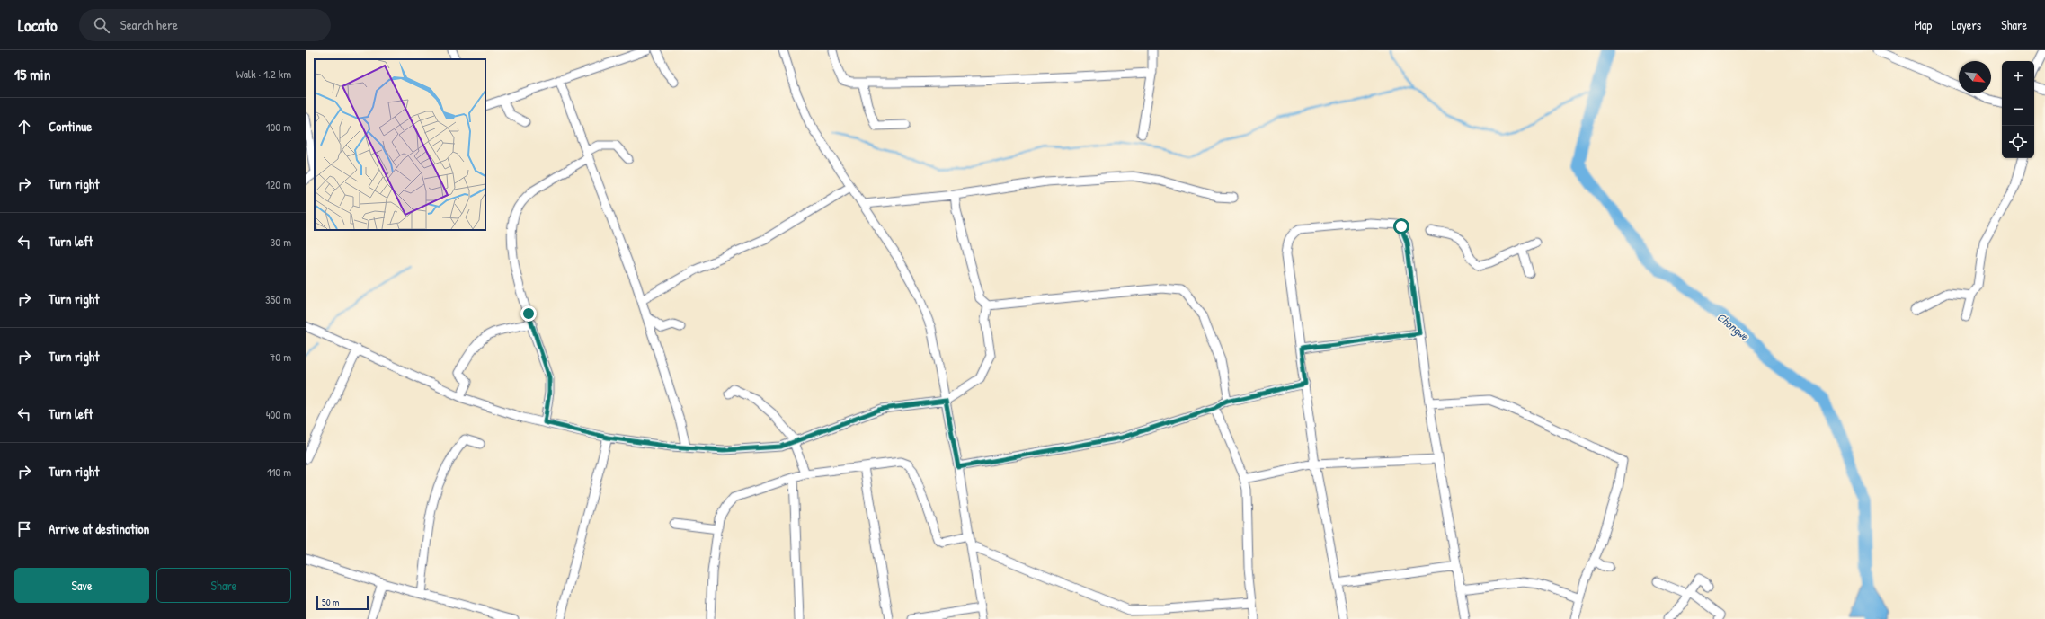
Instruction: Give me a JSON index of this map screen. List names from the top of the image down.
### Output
{
  "water": ["Chongwe"],
  "scale_bar": "50 m",
  "north": "bottom right",
  "page": {
    "header": "Locato",
    "search": "Search here",
    "nav": ["Map", "Layers", "Share"],
    "heading": ["15 min", "Walk · 1.2 km"],
    "map_buttons": ["+", "−"],
    "list": [
      ["Continue", "100 m"],
      ["Turn right", "120 m"],
      ["Turn left", "30 m"],
      ["Turn right", "350 m"],
      ["Turn right", "70 m"],
      ["Turn left", "400 m"],
      ["Turn right", "110 m"],
      "Arrive at destination"
    ],
    "buttons": ["Save", "Share"],
    "scale": "50 m"
  }
}
